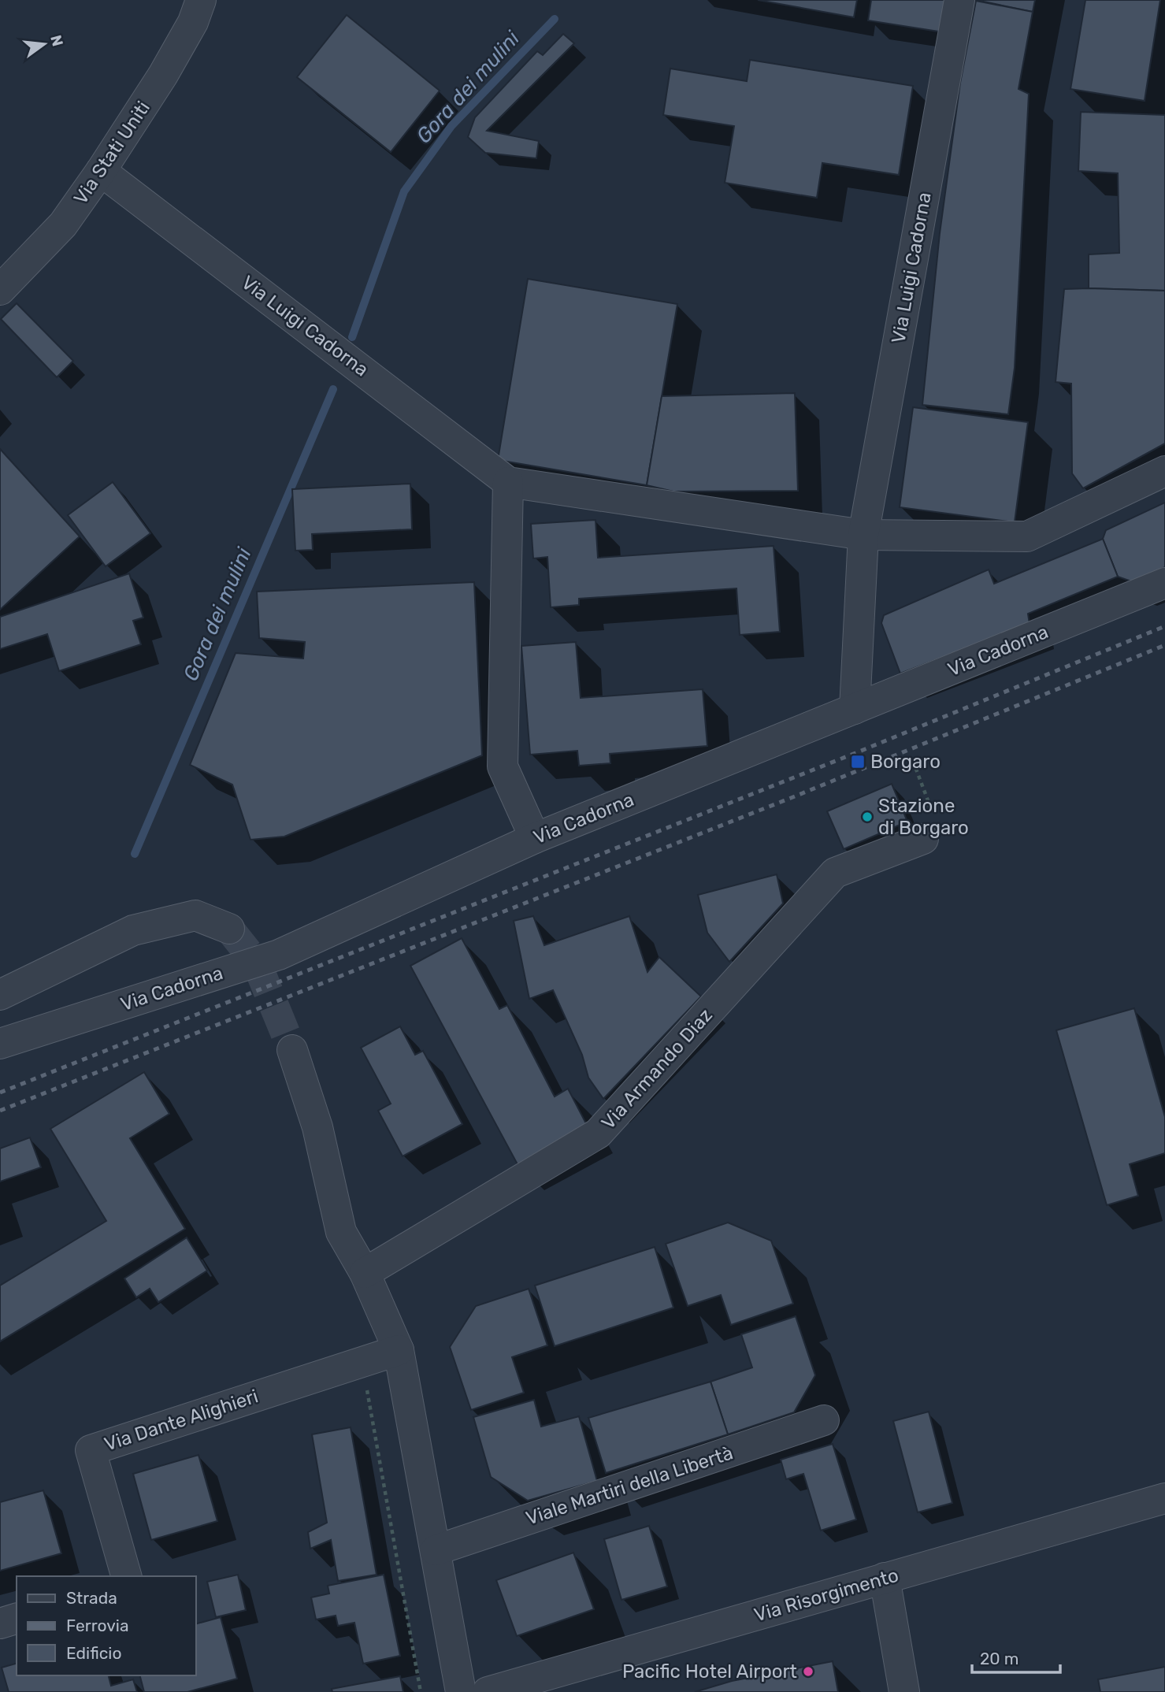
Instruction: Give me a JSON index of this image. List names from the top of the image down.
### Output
{
  "streets": {
    "street": [
      "Via Stati Uniti",
      "Via Luigi Cadorna",
      "Via Cadorna",
      "Via Armando Diaz",
      "Via Dante Alighieri",
      "Viale Martiri della Libertà",
      "Via Risorgimento"
    ]
  },
  "crossings": [
    ["Via Stati Uniti", "Via Luigi Cadorna"],
    ["Via Luigi Cadorna", "Via Cadorna"]
  ],
  "water": ["Gora dei mulini"],
  "places": {
    "transit": ["Borgaro"],
    "other": ["Stazione di Borgaro", "Pacific Hotel Airport"]
  },
  "legend": ["Strada", "Ferrovia", "Edificio"],
  "scale_bar": "20 m",
  "north": "right"
}
